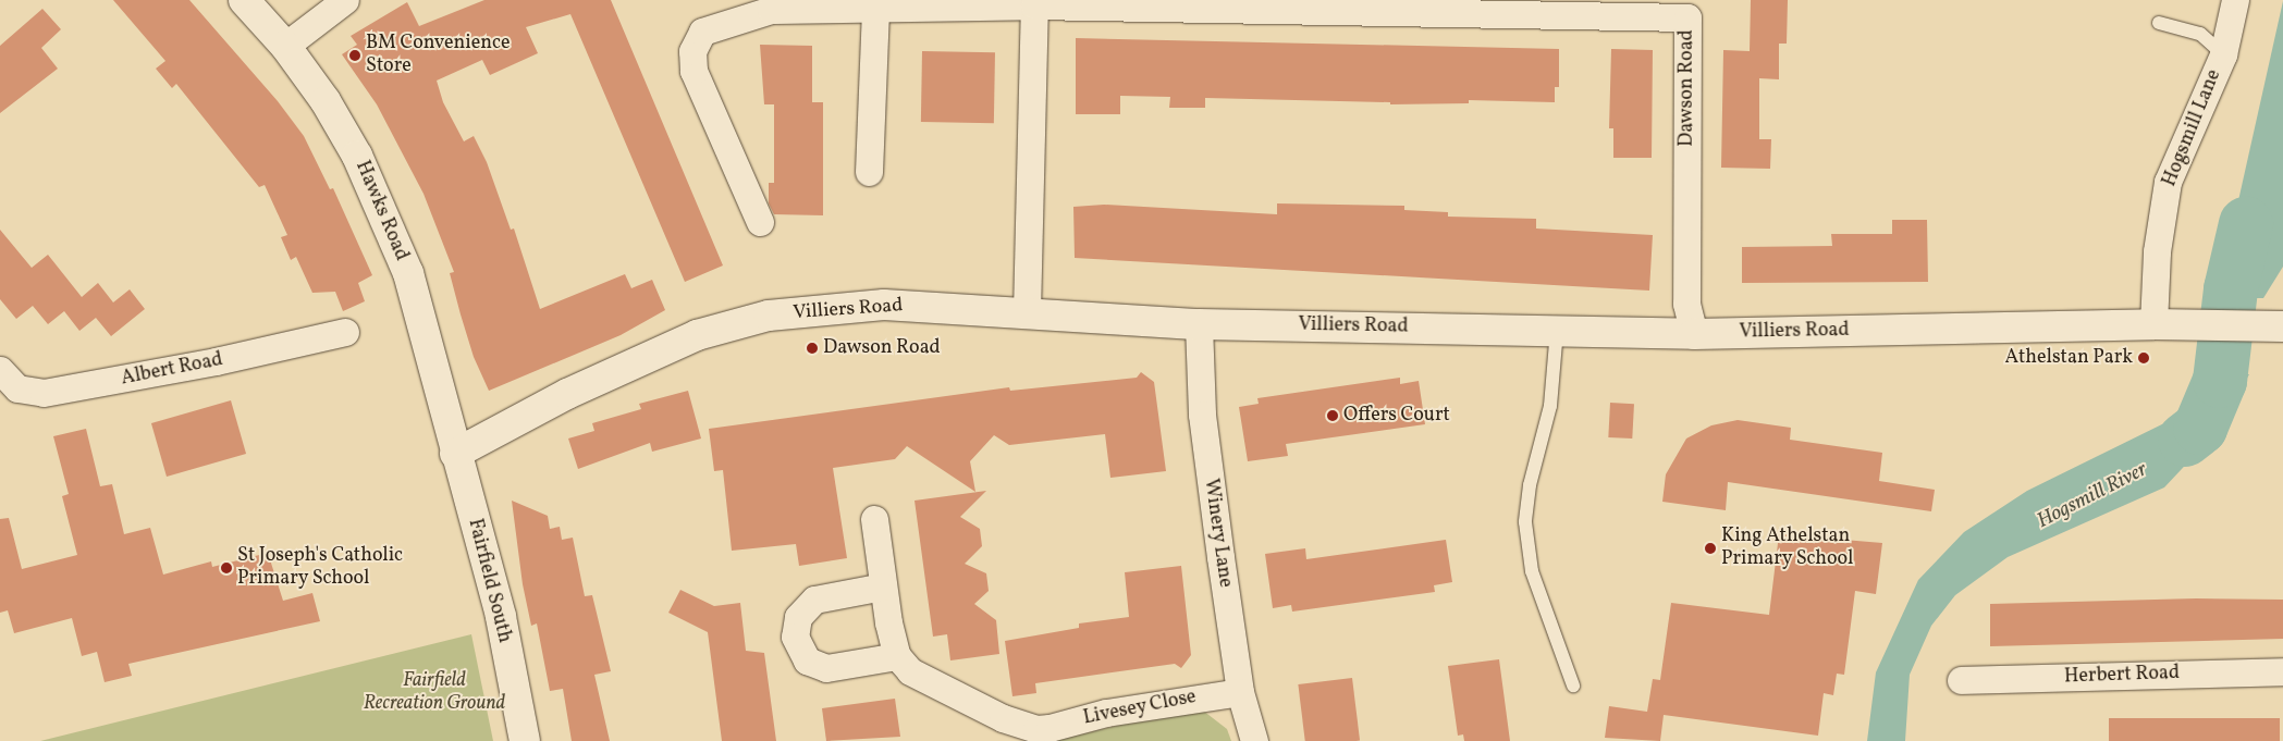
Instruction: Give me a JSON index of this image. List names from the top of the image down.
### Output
{
  "streets": {
    "street": [
      "Dawson Road",
      "Hogsmill Lane",
      "Hawks Road",
      "Villiers Road",
      "Albert Road",
      "Winery Lane",
      "Fairfield South",
      "Herbert Road",
      "Livesey Close"
    ]
  },
  "crossings": [
    ["Dawson Road", "Villiers Road"],
    ["Hogsmill Lane", "Villiers Road"],
    ["Hawks Road", "Villiers Road"],
    ["Hawks Road", "Fairfield South"],
    ["Villiers Road", "Winery Lane"],
    ["Villiers Road", "Fairfield South"],
    ["Winery Lane", "Livesey Close"]
  ],
  "water": ["Hogsmill River"],
  "parks": ["Fairfield Recreation Ground"],
  "places": [
    "BM Convenience Store",
    "Dawson Road",
    "Athelstan Park",
    "Offers Court",
    "King Athelstan Primary School",
    "St Joseph's Catholic Primary School"
  ]
}
